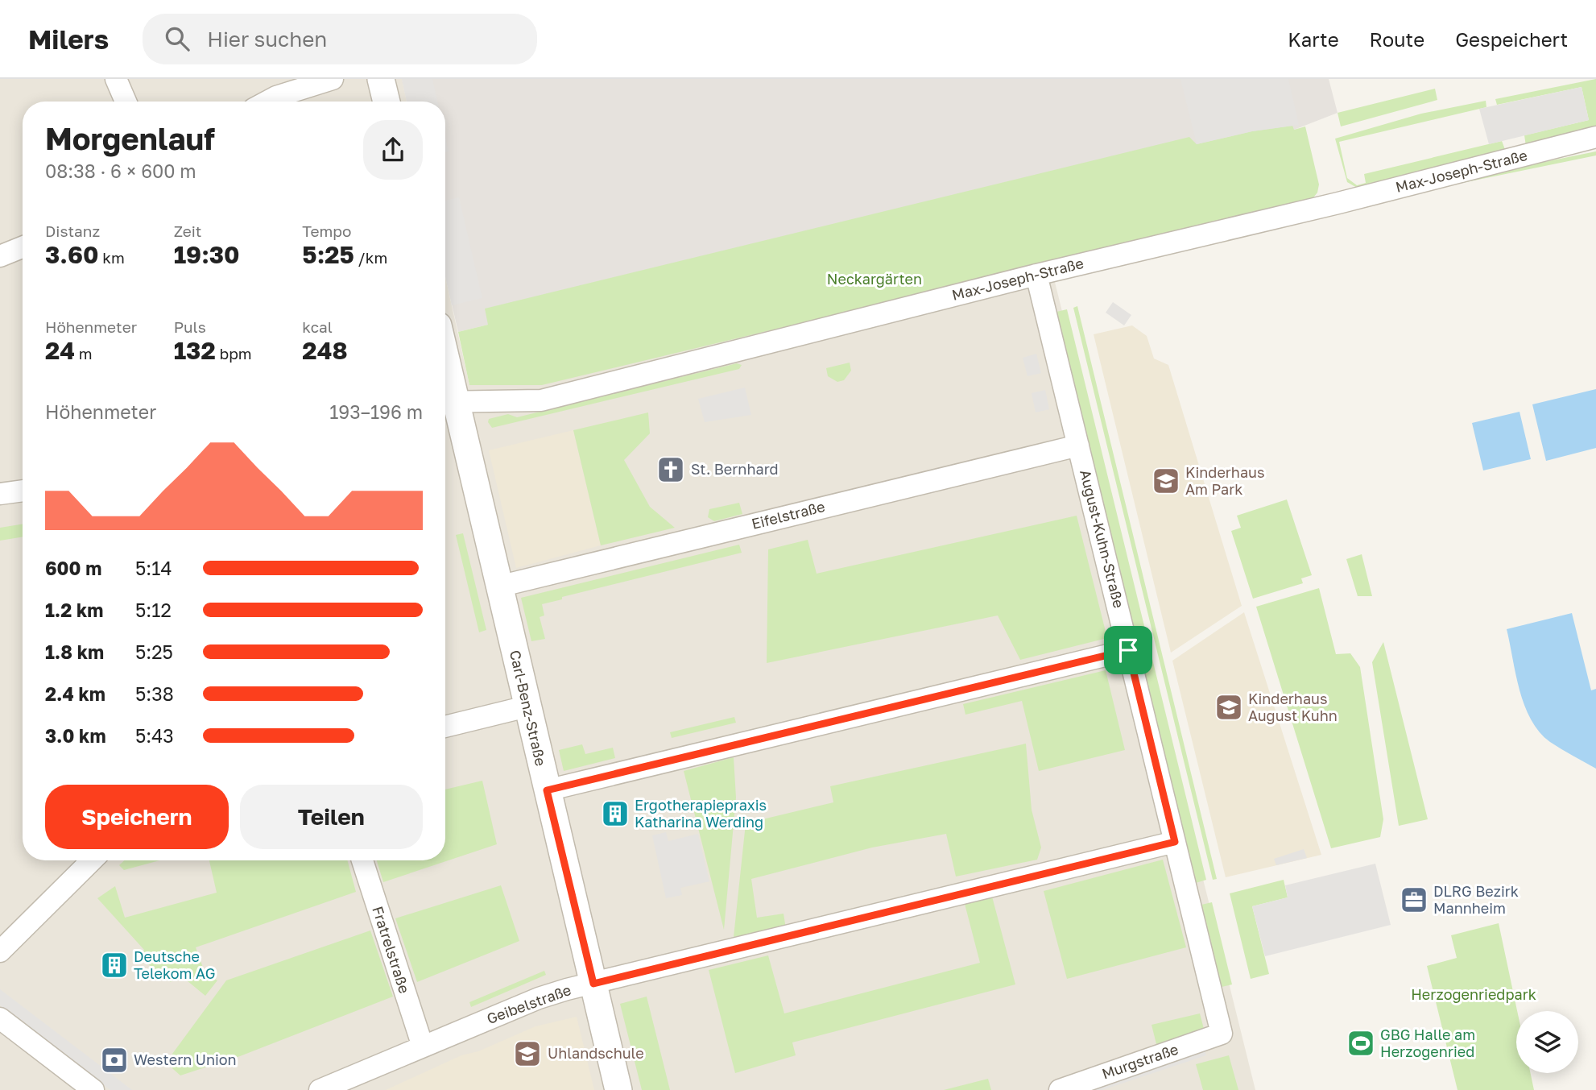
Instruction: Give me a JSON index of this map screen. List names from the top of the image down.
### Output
{
  "streets": {
    "street": [
      "Max-Joseph-Straße",
      "Eifelstraße",
      "August-Kuhn-Straße",
      "Carl-Benz-Straße",
      "Fratrelstraße",
      "Geibelstraße",
      "Murgstraße"
    ]
  },
  "crossings": [
    ["Max-Joseph-Straße", "August-Kuhn-Straße"],
    ["Max-Joseph-Straße", "Carl-Benz-Straße"],
    ["Eifelstraße", "August-Kuhn-Straße"],
    ["Eifelstraße", "Carl-Benz-Straße"],
    ["August-Kuhn-Straße", "Geibelstraße"],
    ["August-Kuhn-Straße", "Murgstraße"],
    ["Carl-Benz-Straße", "Geibelstraße"],
    ["Fratrelstraße", "Geibelstraße"]
  ],
  "parks": ["Neckargärten", "Herzogenriedpark"],
  "places": {
    "church": ["St. Bernhard"],
    "school or university": ["Kinderhaus Am Park", "Kinderhaus August Kuhn", "Uhlandschule"],
    "building": ["Ergotherapiepraxis Katharina Werding", "Deutsche Telekom AG"],
    "office": ["DLRG Bezirk Mannheim"],
    "sports": ["GBG Halle am Herzogenried"],
    "bank": ["Western Union"]
  },
  "page": {
    "header": "Milers",
    "search": "Hier suchen",
    "nav": ["Karte", "Route", "Gespeichert"],
    "heading": ["Morgenlauf", "08:38 · 6 × 600 m"],
    "stats": [
      ["Distanz", "3.60 km"],
      ["Zeit", "19:30"],
      ["Tempo", "5:25 /km"],
      ["Höhenmeter", "24 m"],
      ["Puls", "132 bpm"],
      ["kcal", "248"]
    ],
    "chart": ["Höhenmeter", "193–196 m"],
    "list": [
      {
        "name": "600 m",
        "note": "5:14"
      },
      {
        "name": "1.2 km",
        "note": "5:12"
      },
      {
        "name": "1.8 km",
        "note": "5:25"
      },
      {
        "name": "2.4 km",
        "note": "5:38"
      },
      {
        "name": "3.0 km",
        "note": "5:43"
      }
    ],
    "buttons": ["Speichern", "Teilen"]
  }
}
